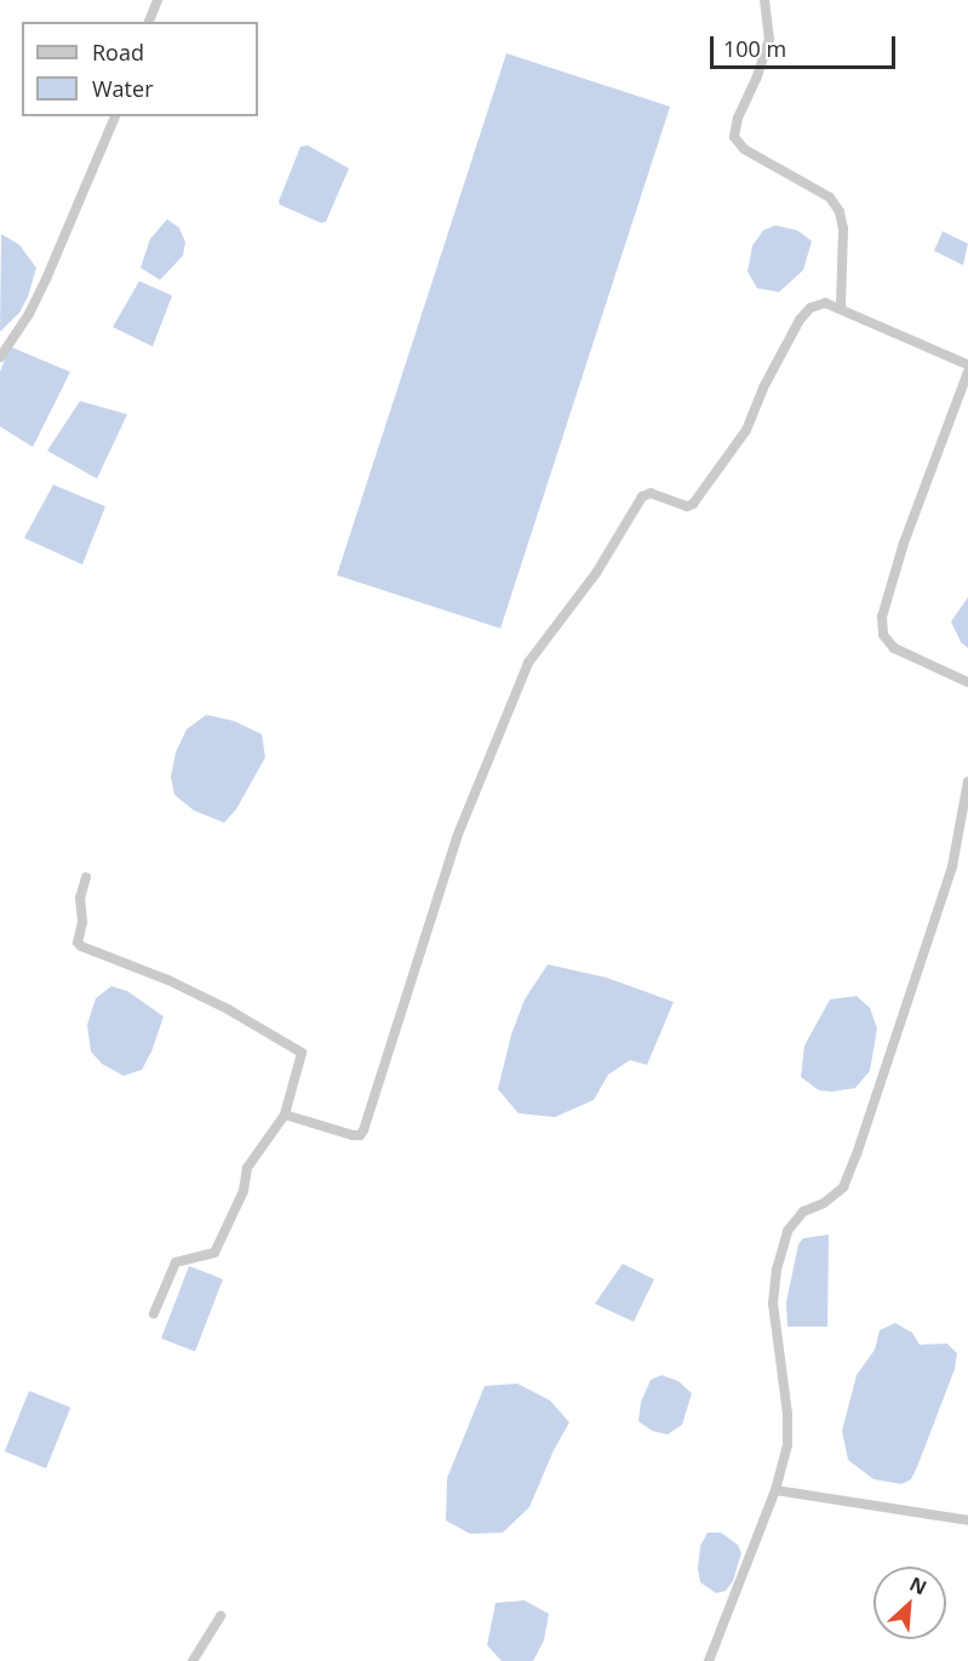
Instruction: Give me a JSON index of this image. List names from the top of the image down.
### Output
{
  "legend": ["Road", "Water"],
  "scale_bar": "100 m",
  "north": "top right"
}
